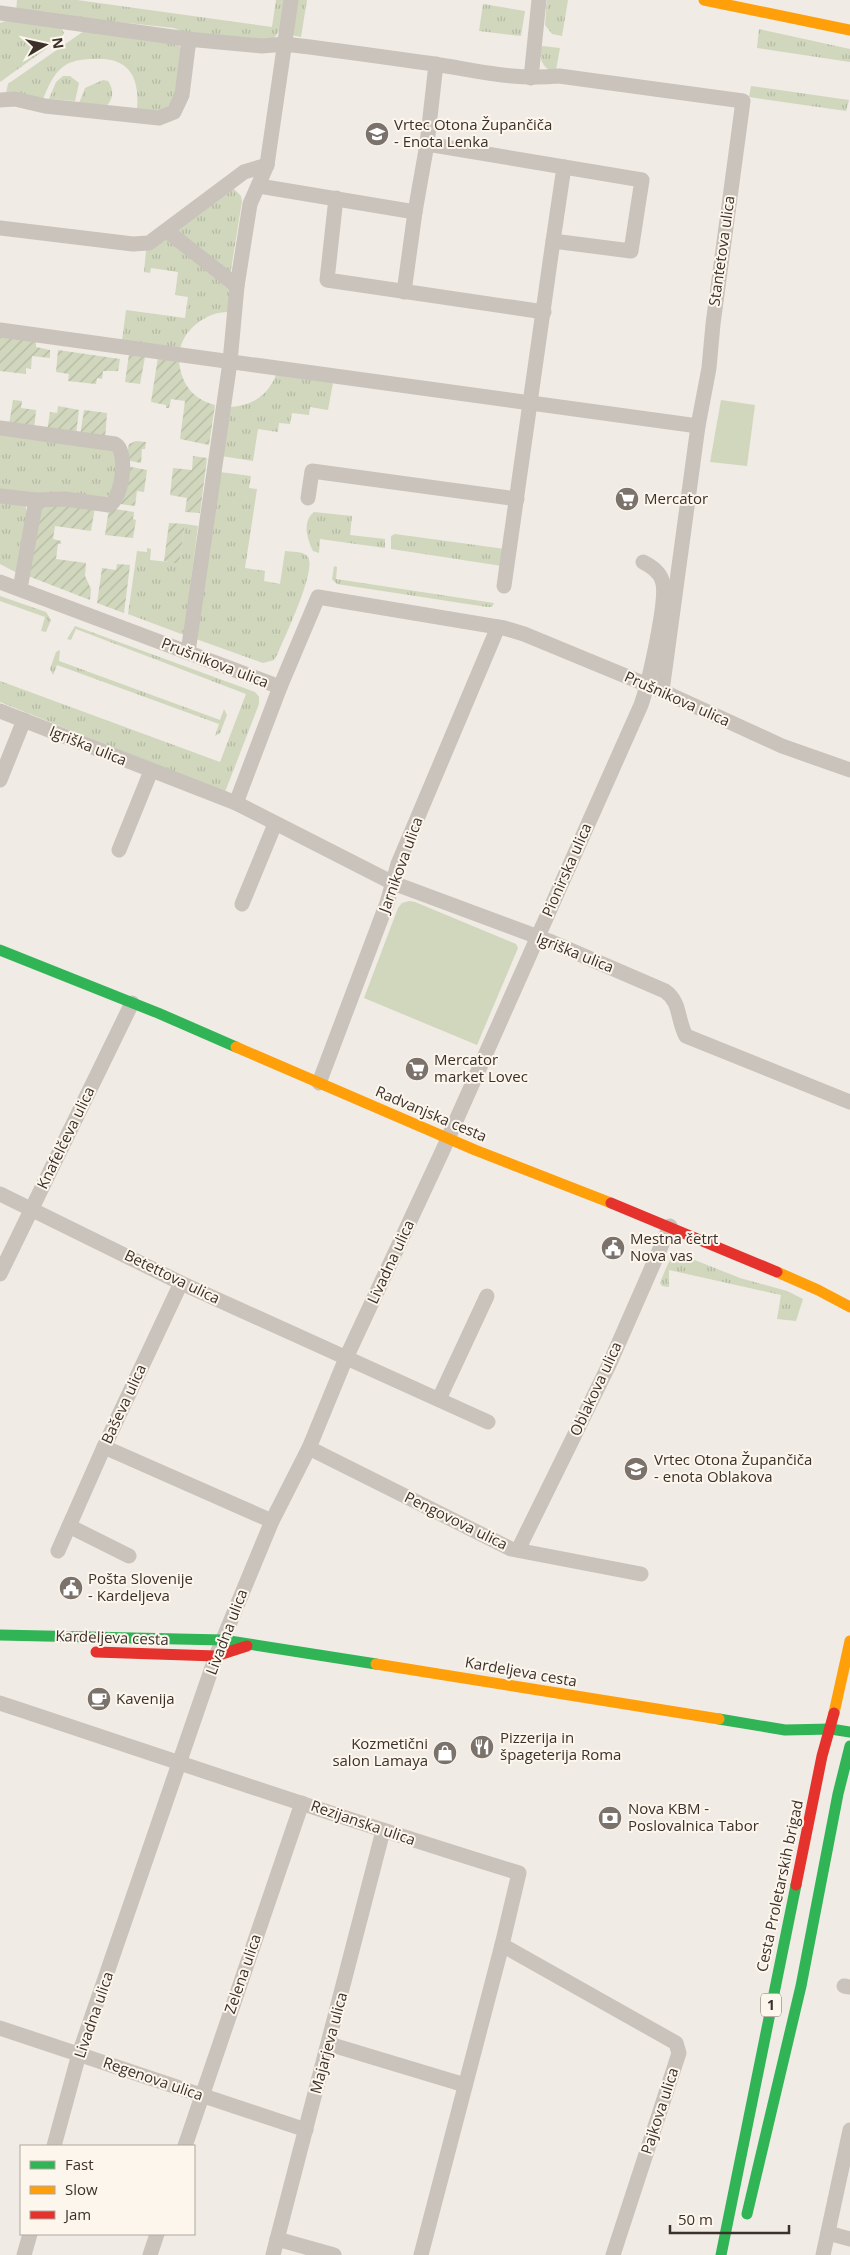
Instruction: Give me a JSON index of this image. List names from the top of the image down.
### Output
{
  "streets": {
    "street": [
      "Stantetova ulica",
      "Prušnikova ulica",
      "Igriška ulica",
      "Jarnikova ulica",
      "Pionirska ulica",
      "Radvanjska cesta",
      "Knafelčeva ulica",
      "Livadna ulica",
      "Betettova ulica",
      "Oblakova ulica",
      "Baševa ulica",
      "Pengovova ulica",
      "Kardeljeva cesta",
      "Rezijanska ulica",
      "Cesta Proletarskih brigad",
      "Zelena ulica",
      "1",
      "Majarjeva ulica",
      "Regenova ulica",
      "Pajkova ulica"
    ]
  },
  "crossings": [
    ["Stantetova ulica", "Prušnikova ulica"],
    ["Stantetova ulica", "Pionirska ulica"],
    ["Prušnikova ulica", "Jarnikova ulica"],
    ["Prušnikova ulica", "Pionirska ulica"],
    ["Igriška ulica", "Jarnikova ulica"],
    ["Igriška ulica", "Pionirska ulica"],
    ["Jarnikova ulica", "Radvanjska cesta"],
    ["Pionirska ulica", "Radvanjska cesta"],
    ["Pionirska ulica", "Livadna ulica"],
    ["Radvanjska cesta", "Knafelčeva ulica"],
    ["Radvanjska cesta", "Livadna ulica"],
    ["Radvanjska cesta", "Oblakova ulica"],
    ["Knafelčeva ulica", "Betettova ulica"],
    ["Livadna ulica", "Betettova ulica"],
    ["Livadna ulica", "Pengovova ulica"],
    ["Livadna ulica", "Kardeljeva cesta"],
    ["Livadna ulica", "Rezijanska ulica"],
    ["Livadna ulica", "Regenova ulica"],
    ["Betettova ulica", "Baševa ulica"],
    ["Oblakova ulica", "Pengovova ulica"],
    ["Rezijanska ulica", "Zelena ulica"],
    ["Rezijanska ulica", "Majarjeva ulica"],
    ["Rezijanska ulica", "Pajkova ulica"],
    ["Zelena ulica", "Regenova ulica"],
    ["Majarjeva ulica", "Regenova ulica"]
  ],
  "places": {
    "school or university": ["Vrtec Otona Župančiča - Enota Lenka", "Vrtec Otona Župančiča - enota Oblakova"],
    "supermarket": ["Mercator", "Mercator market Lovec"],
    "public building": ["Mestna četrt Nova vas", "Pošta Slovenije - Kardeljeva"],
    "cafe": ["Kavenija"],
    "restaurant": ["Pizzerija in špageterija Roma"],
    "shop": ["Kozmetični salon Lamaya"],
    "bank": ["Nova KBM - Poslovalnica Tabor"]
  },
  "legend": ["Fast", "Slow", "Jam"],
  "scale_bar": "50 m",
  "north": "right"
}
